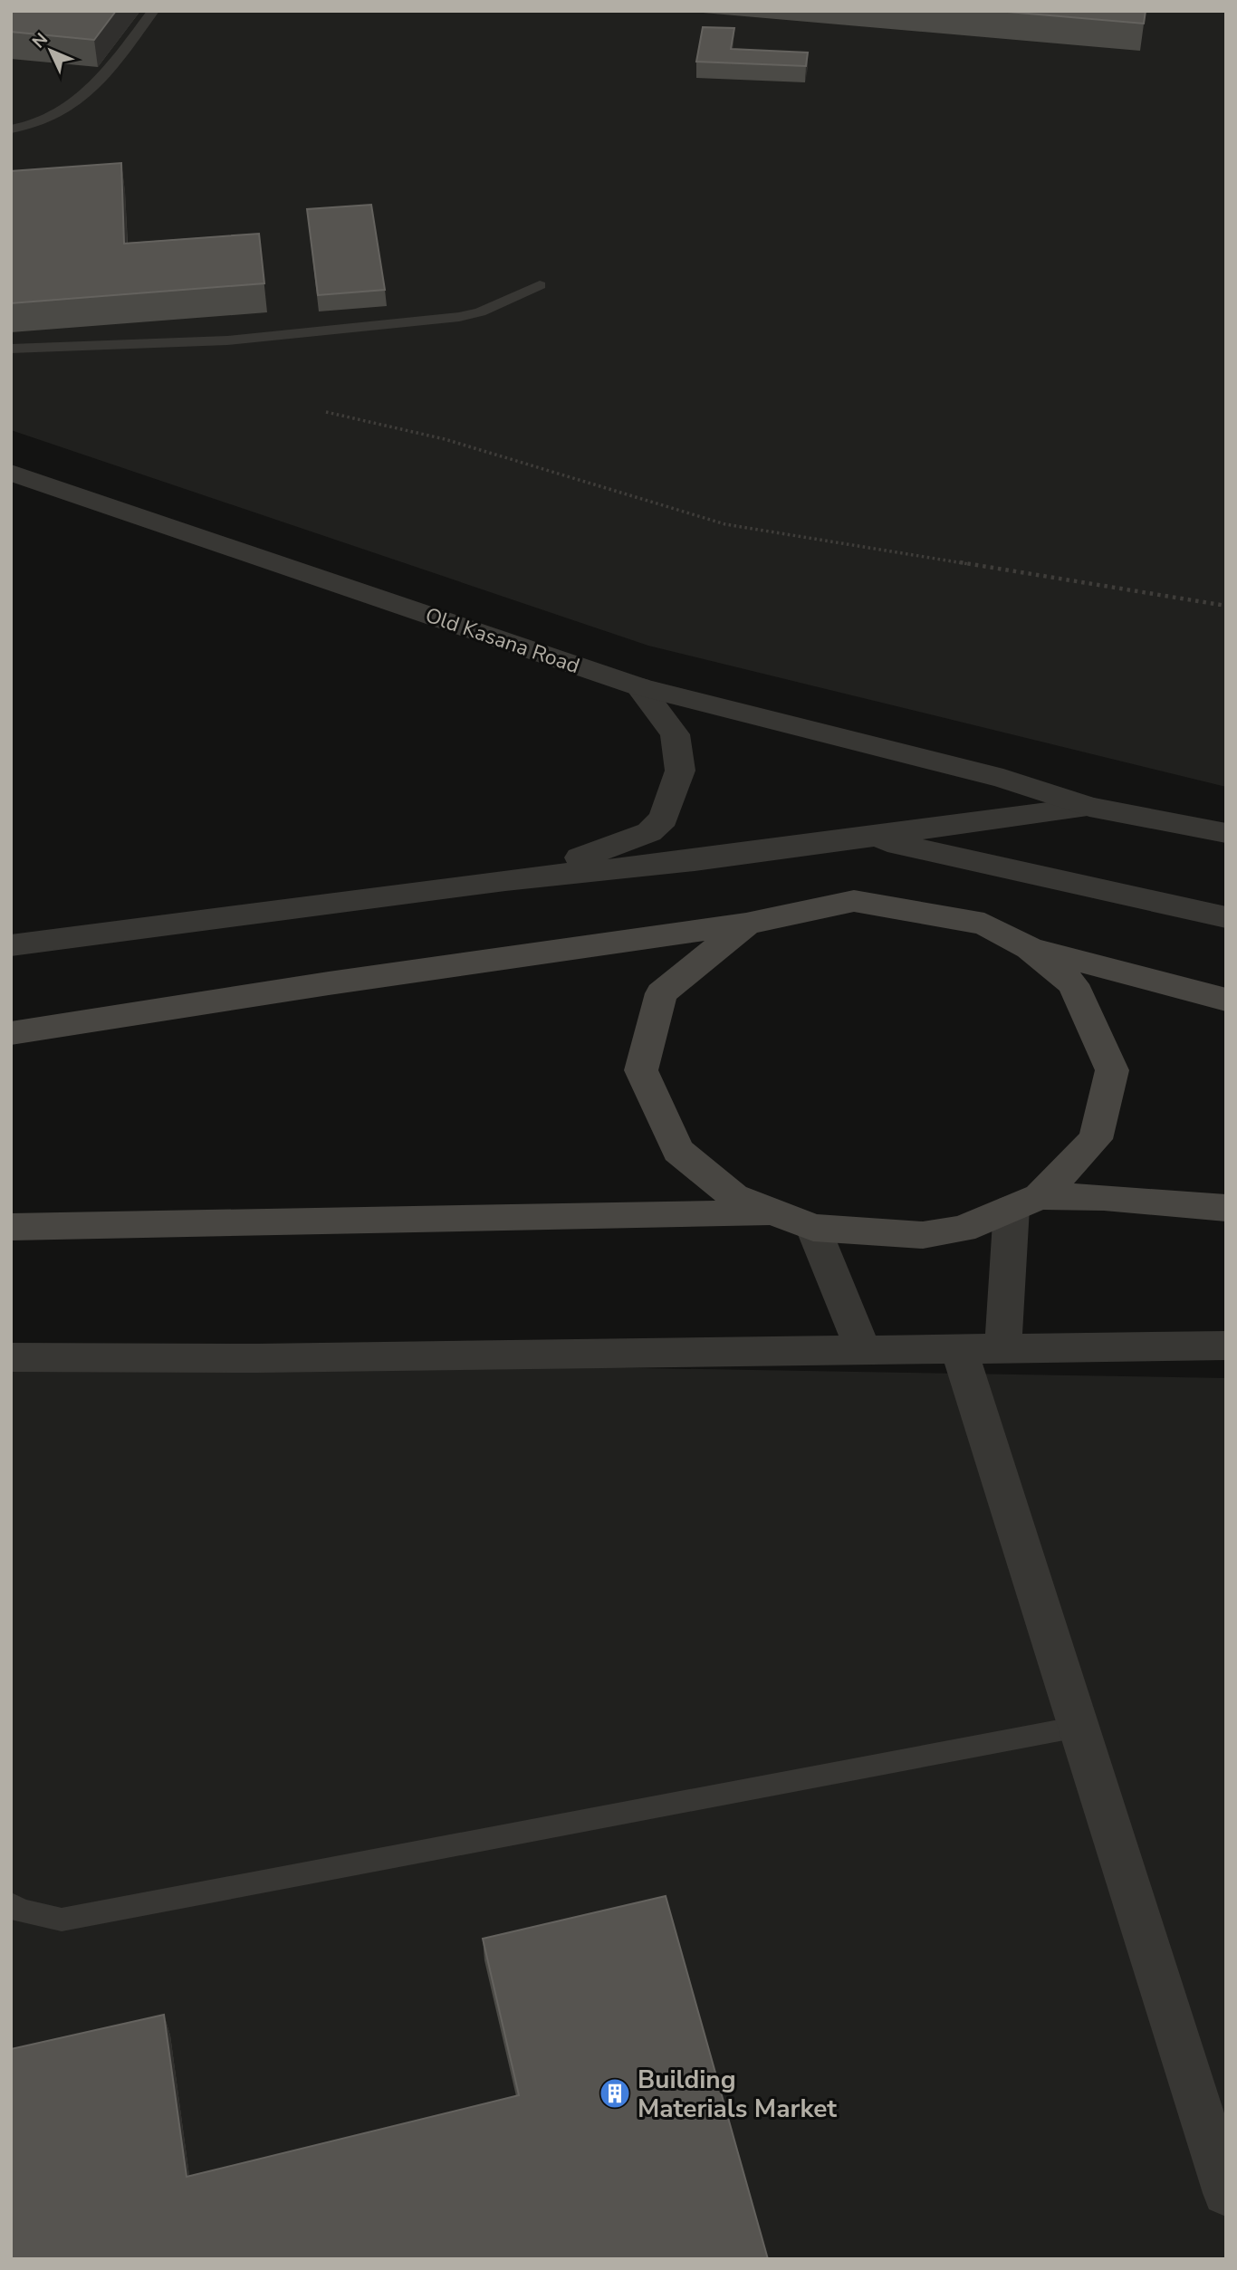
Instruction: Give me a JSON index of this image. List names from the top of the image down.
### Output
{
  "streets": {
    "street": ["Old Kasana Road"]
  },
  "places": {
    "building": ["Building Materials Market"]
  },
  "north": "top left"
}
